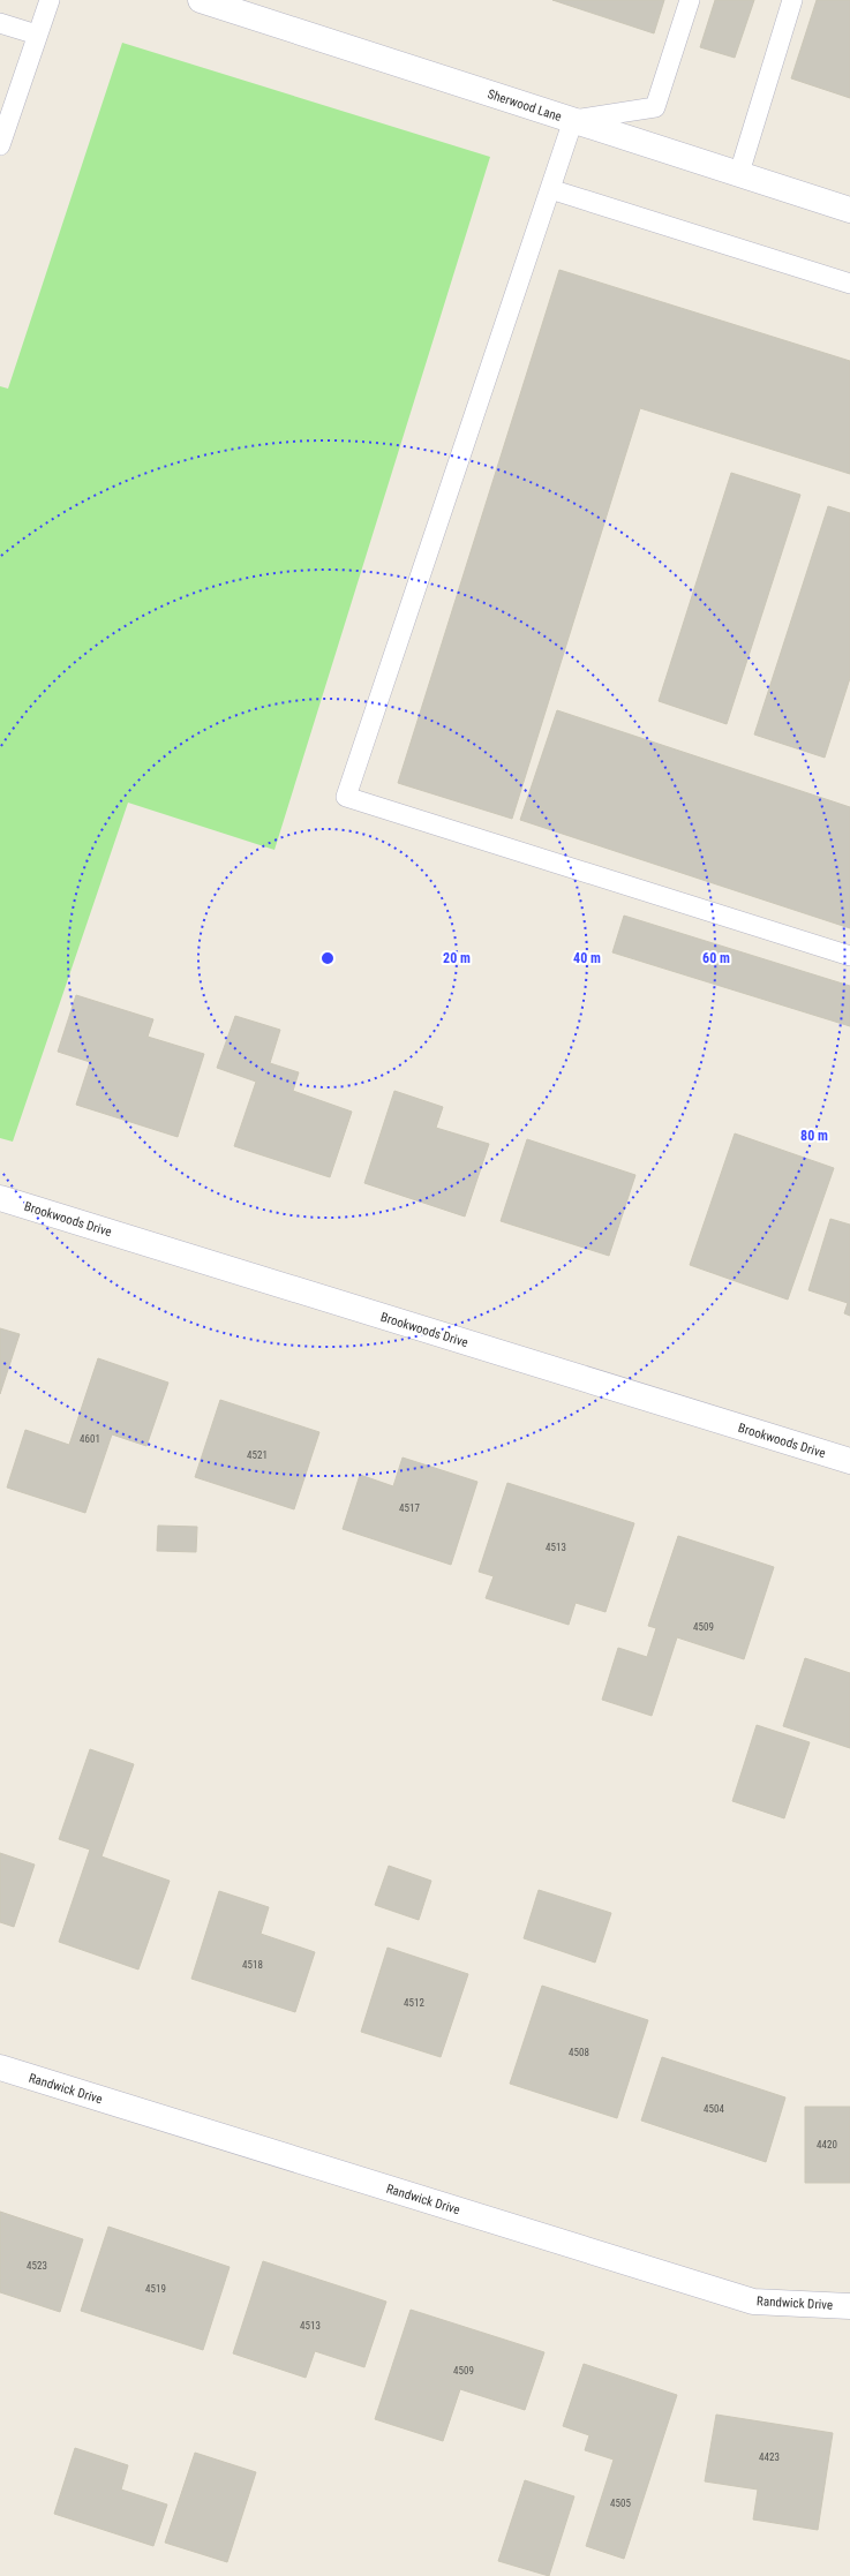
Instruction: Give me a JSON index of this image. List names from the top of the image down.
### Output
{
  "streets": {
    "street": ["Sherwood Lane", "Brookwoods Drive", "Randwick Drive"]
  },
  "house_numbers": [
    "4601",
    "4521",
    "4517",
    "4513",
    "4509",
    "4518",
    "4512",
    "4508",
    "4504",
    "4420",
    "4523",
    "4519",
    "4513",
    "4509",
    "4423",
    "4505"
  ],
  "rings": [
    "20 m",
    "40 m",
    "60 m",
    "80 m"
  ]
}
